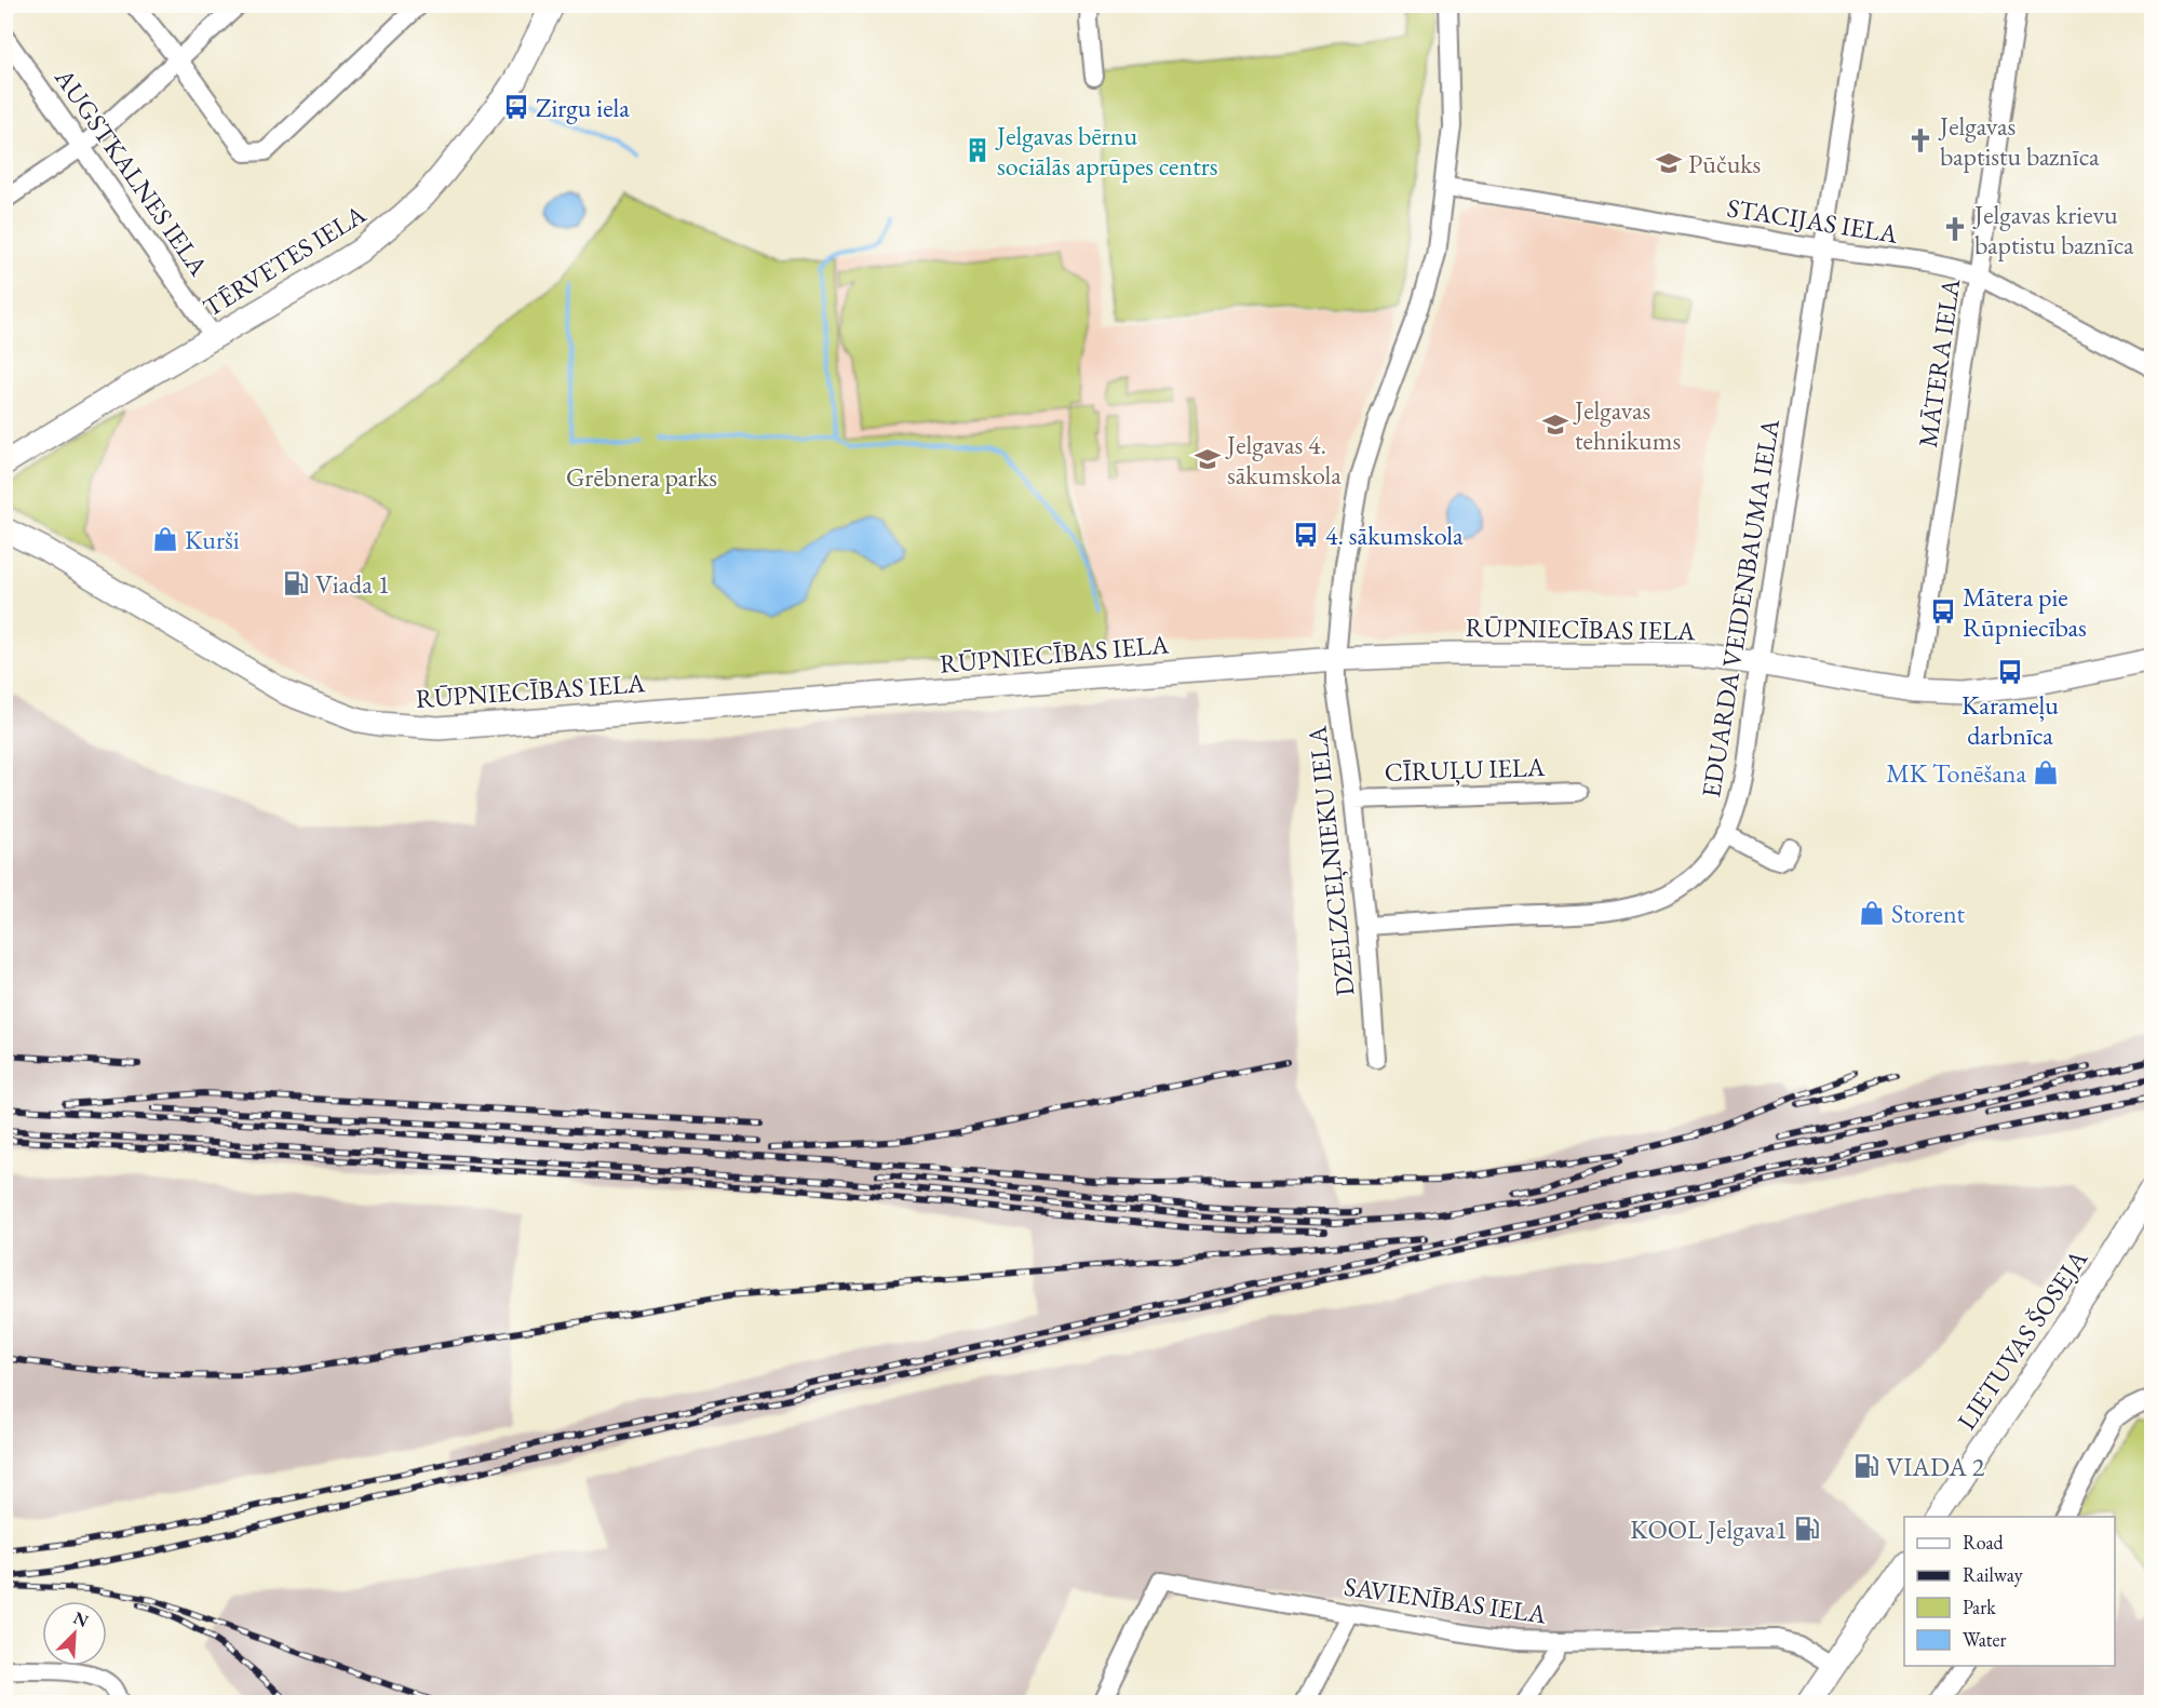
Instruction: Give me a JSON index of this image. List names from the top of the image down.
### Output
{
  "streets": {
    "main road": ["TĒRVETES IELA", "RŪPNIECĪBAS IELA", "LIETUVAS ŠOSEJA"],
    "street": [
      "AUGSTKALNES IELA",
      "STACIJAS IELA",
      "MĀTERA IELA",
      "EDUARDA VEIDENBAUMA IELA",
      "CĪRUĻU IELA",
      "DZELZCEĻNIEKU IELA",
      "SAVIENĪBAS IELA"
    ]
  },
  "crossings": [
    ["AUGSTKALNES IELA", "TĒRVETES IELA"],
    ["STACIJAS IELA", "MĀTERA IELA"],
    ["STACIJAS IELA", "EDUARDA VEIDENBAUMA IELA"],
    ["STACIJAS IELA", "DZELZCEĻNIEKU IELA"],
    ["MĀTERA IELA", "RŪPNIECĪBAS IELA"],
    ["EDUARDA VEIDENBAUMA IELA", "RŪPNIECĪBAS IELA"],
    ["EDUARDA VEIDENBAUMA IELA", "DZELZCEĻNIEKU IELA"],
    ["RŪPNIECĪBAS IELA", "DZELZCEĻNIEKU IELA"],
    ["CĪRUĻU IELA", "DZELZCEĻNIEKU IELA"]
  ],
  "parks": ["Grēbnera parks"],
  "places": {
    "bus stop": [
      "Zirgu iela",
      "4. sākumskola",
      "Mātera pie Rūpniecības",
      "Karameļu darbnīca"
    ],
    "church": ["Jelgavas baptistu baznīca", "Jelgavas krievu baptistu baznīca"],
    "building": ["Jelgavas bērnu sociālās aprūpes centrs"],
    "school or university": ["Pūčuks", "Jelgavas tehnikums", "Jelgavas 4. sākumskola"],
    "shop": ["Kurši", "MK Tonēšana", "Storent"],
    "fuel station": ["Viada 1", "VIADA 2", "KOOL Jelgava1"]
  },
  "legend": [
    "Road",
    "Railway",
    "Park",
    "Water"
  ],
  "north": "top right"
}
